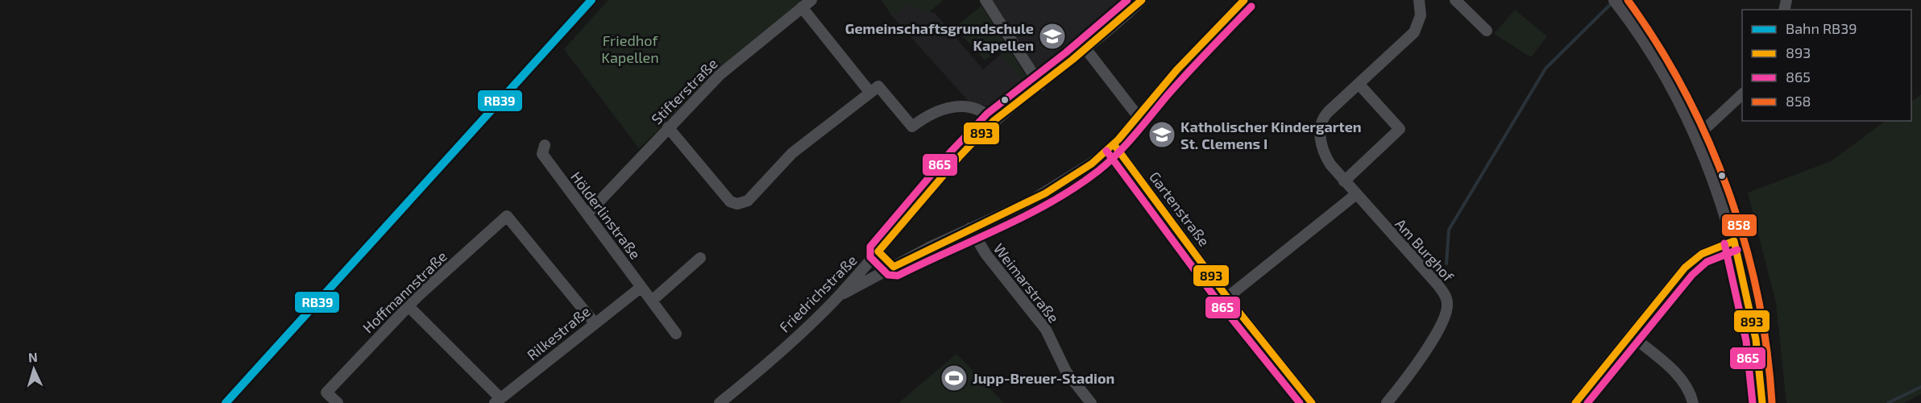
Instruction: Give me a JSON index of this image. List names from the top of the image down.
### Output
{
  "streets": {
    "street": [
      "Stifterstraße",
      "Gartenstraße",
      "Hölderlinstraße",
      "Am Burghof",
      "Weimarstraße",
      "Hoffmannstraße",
      "Friedrichstraße",
      "Rilkestraße"
    ]
  },
  "crossings": [
    ["Stifterstraße", "Hölderlinstraße"],
    ["Hölderlinstraße", "Rilkestraße"],
    ["Hoffmannstraße", "Rilkestraße"]
  ],
  "parks": ["Friedhof Kapellen"],
  "places": {
    "school or university": ["Gemeinschaftsgrundschule Kapellen", "Katholischer Kindergarten St. Clemens I"],
    "sports": ["Jupp-Breuer-Stadion"]
  },
  "lines": [
    "rail line RB39",
    "transit line 893",
    "transit line 865",
    "transit line 858"
  ],
  "legend": [
    "Bahn RB39",
    "893",
    "865",
    "858"
  ],
  "north": "top"
}
